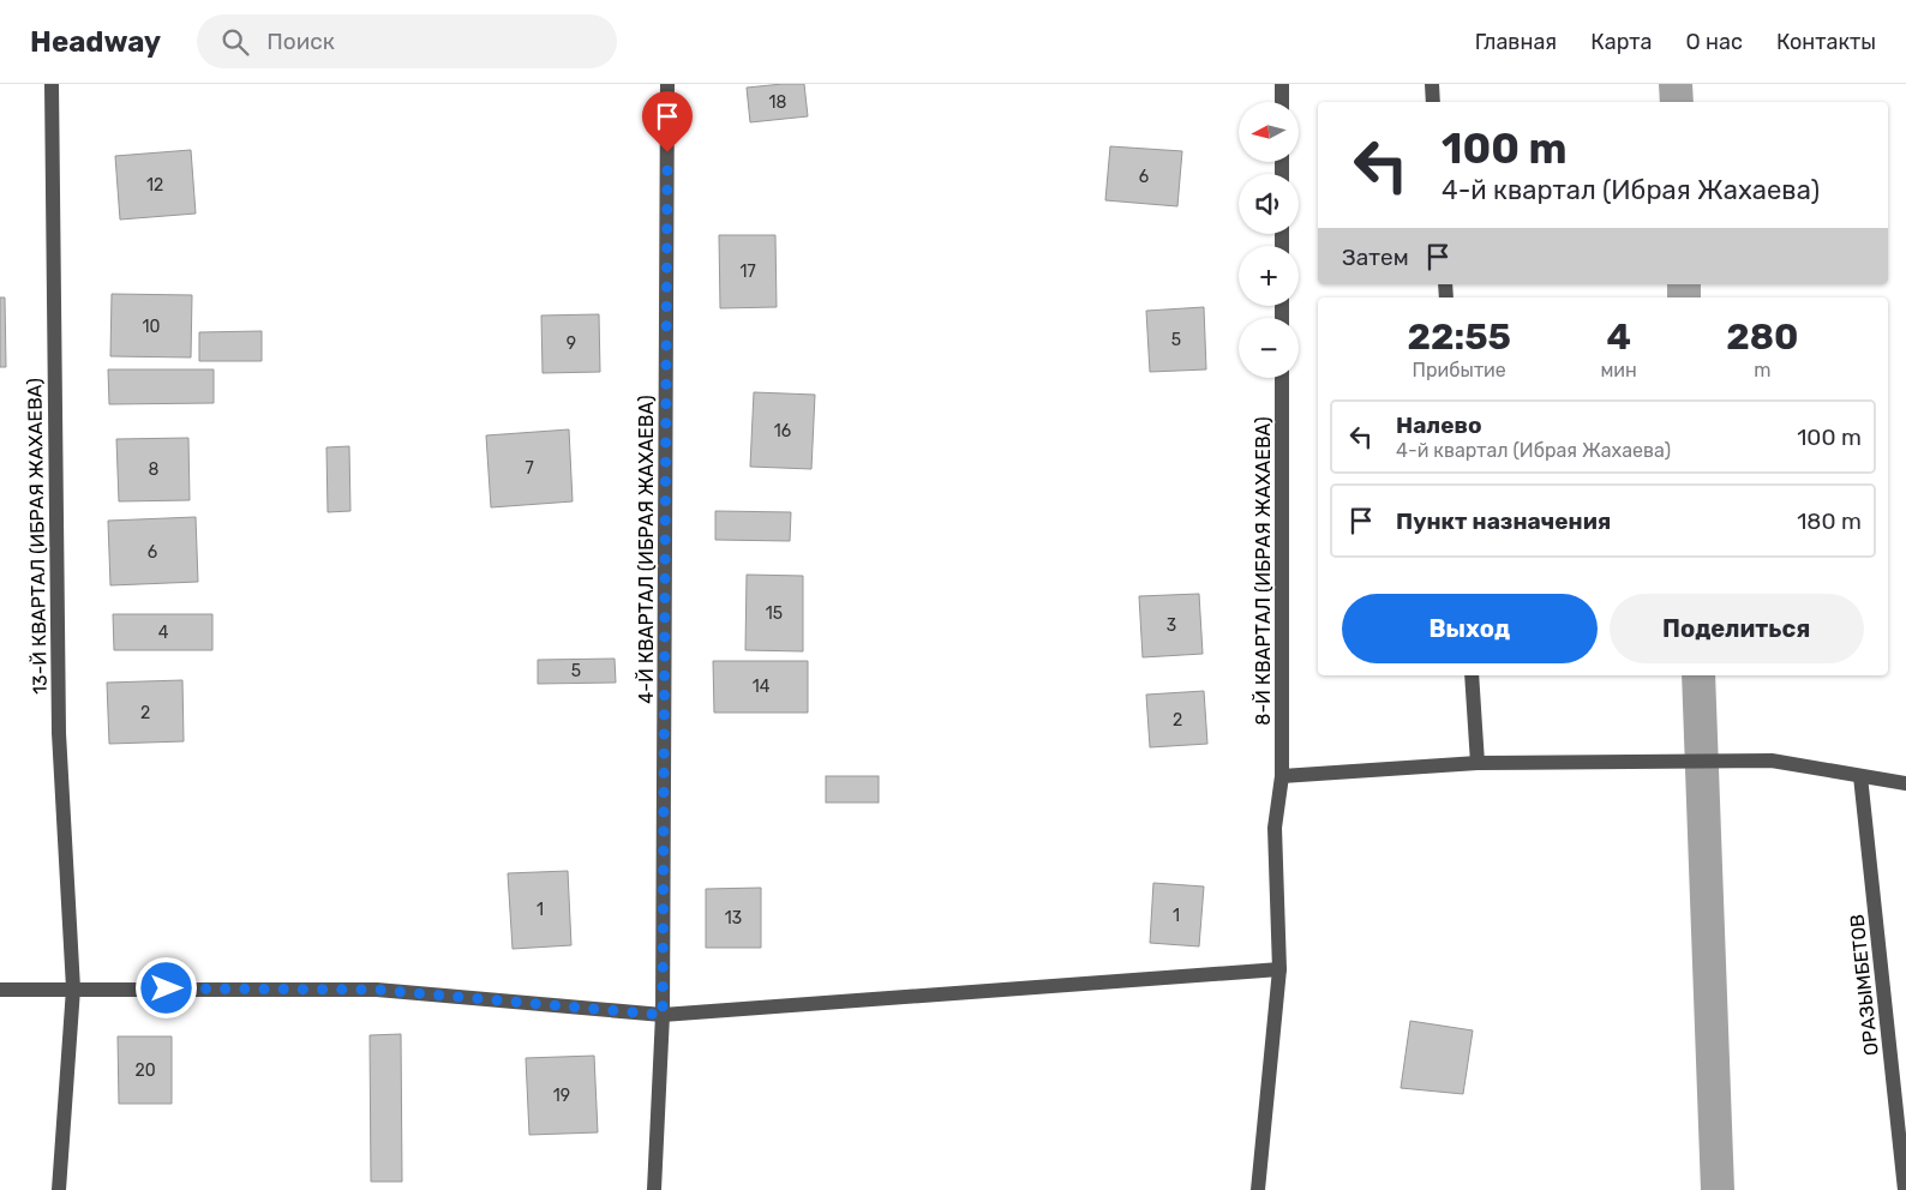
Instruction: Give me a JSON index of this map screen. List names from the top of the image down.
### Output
{
  "streets": {
    "street": [
      "13-Й КВАРТАЛ (ИБРАЯ ЖАХАЕВА)",
      "4-Й КВАРТАЛ (ИБРАЯ ЖАХАЕВА)",
      "8-Й КВАРТАЛ (ИБРАЯ ЖАХАЕВА)",
      "ОРАЗЫМБЕТОВ"
    ]
  },
  "house_numbers": [
    "18",
    "6",
    "12",
    "17",
    "10",
    "5",
    "9",
    "16",
    "7",
    "8",
    "6",
    "15",
    "3",
    "4",
    "5",
    "14",
    "2",
    "2",
    "1",
    "1",
    "13",
    "20",
    "19"
  ],
  "north": "left",
  "page": {
    "header": "Headway",
    "search": "Поиск",
    "nav": [
      "Главная",
      "Карта",
      "О нас",
      "Контакты"
    ],
    "map_buttons": ["+", "−"],
    "turn": ["100 m", "4-й квартал (Ибрая Жахаева)"],
    "then": "Затем",
    "eta": [
      "22:55",
      "Прибытие",
      "4",
      "мин",
      "280",
      "m"
    ],
    "list": [
      {
        "name": "Налево",
        "note": "4-й квартал (Ибрая Жахаева)",
        "value": "100 m"
      },
      {
        "name": "Пункт назначения",
        "value": "180 m"
      }
    ],
    "buttons": ["Выход", "Поделиться"]
  }
}
